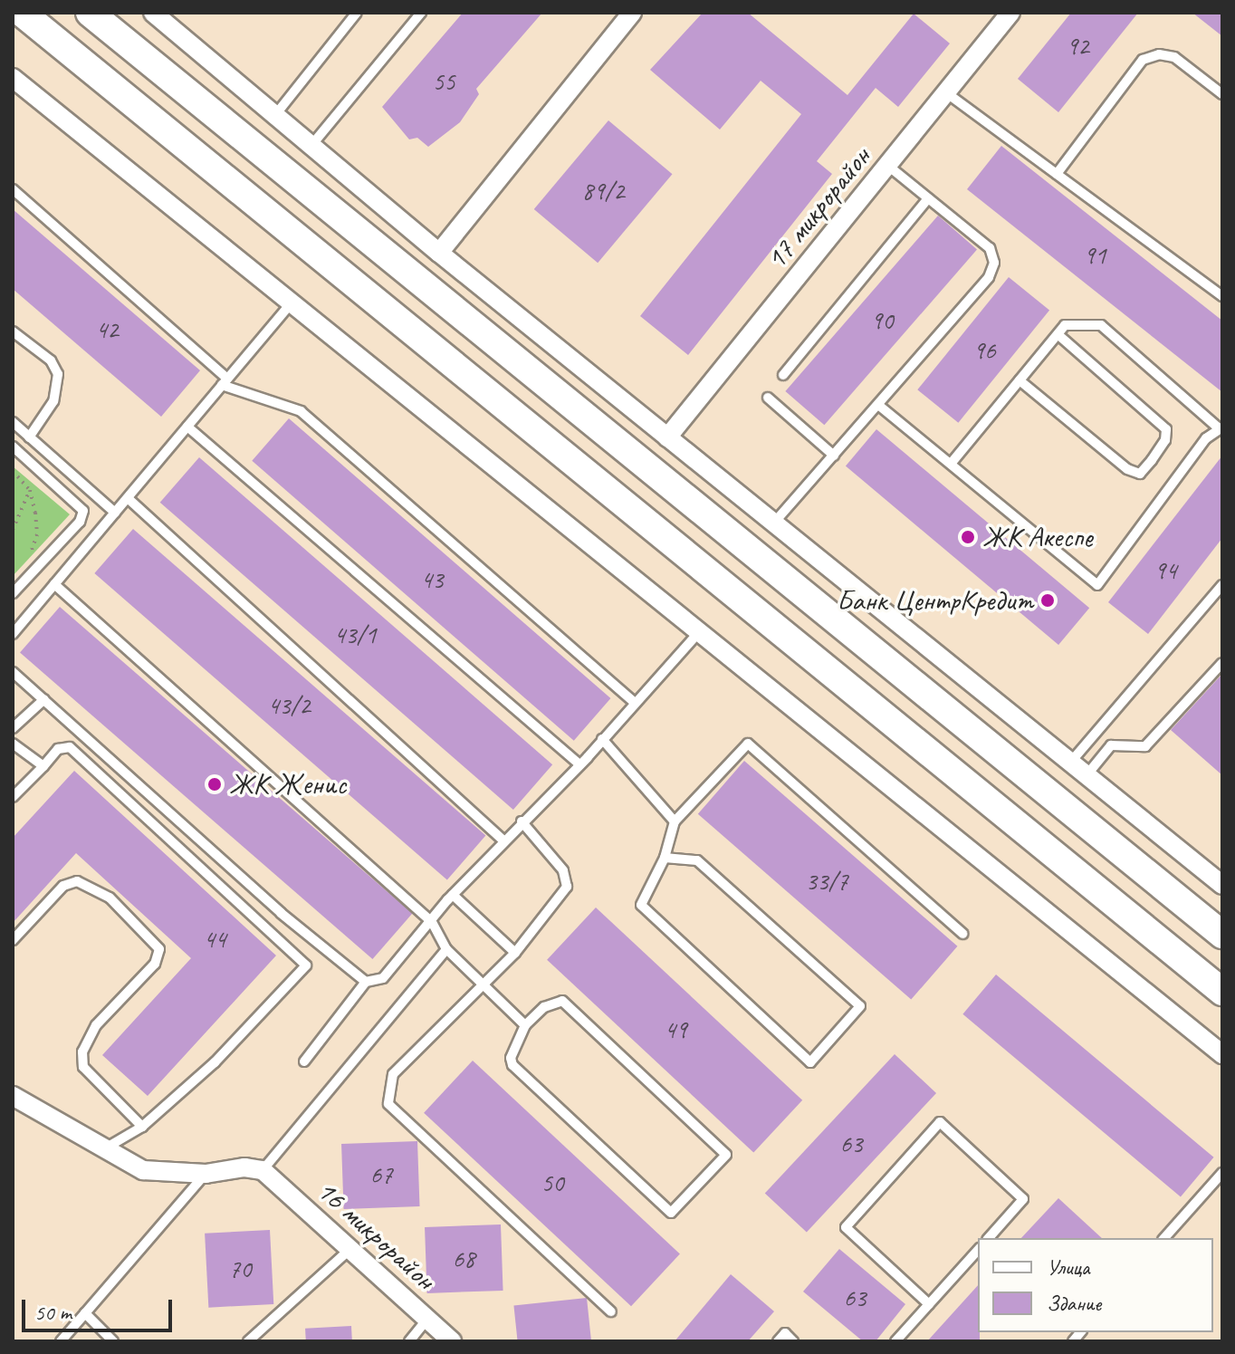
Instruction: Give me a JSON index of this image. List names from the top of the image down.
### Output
{
  "streets": {
    "street": ["17 микрорайон", "16 микрорайон"]
  },
  "places": ["ЖК Акеспе", "Банк ЦентрКредит", "ЖК Женис"],
  "house_numbers": [
    "92",
    "55",
    "89/2",
    "91",
    "90",
    "42",
    "96",
    "94",
    "43",
    "43/1",
    "43/2",
    "33/7",
    "44",
    "49",
    "63",
    "67",
    "50",
    "68",
    "70",
    "63"
  ],
  "legend": ["Улица", "Здание"],
  "scale_bar": "50 m"
}
